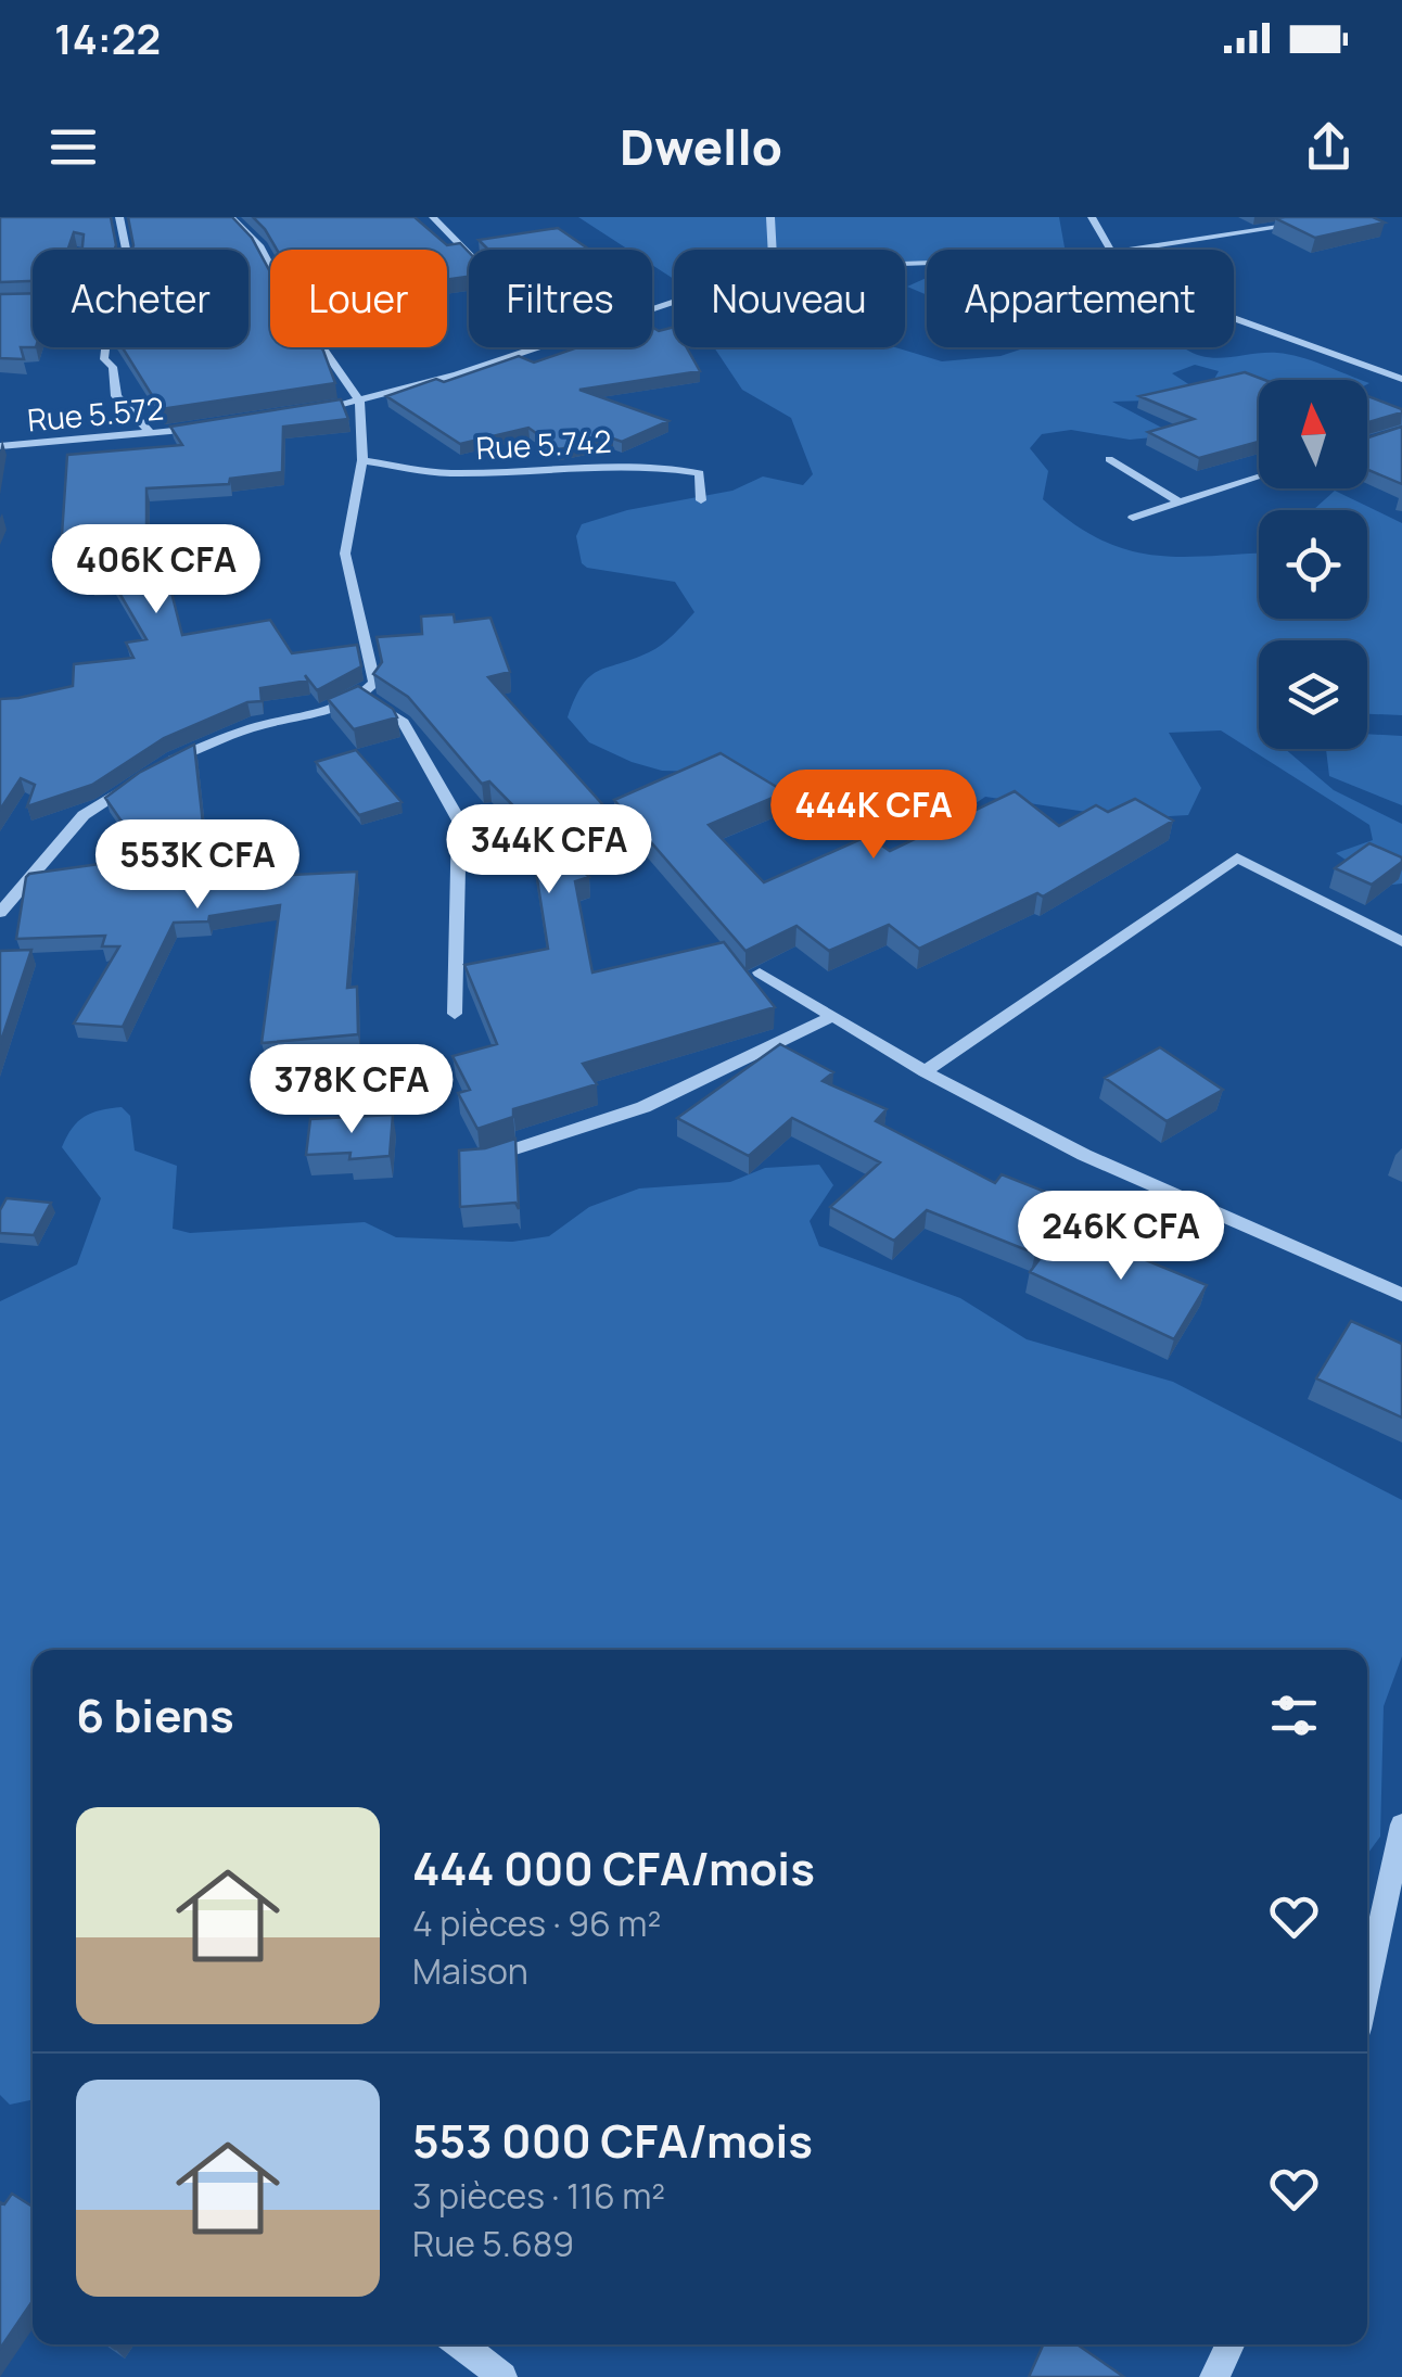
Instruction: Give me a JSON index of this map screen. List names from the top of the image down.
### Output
{
  "streets": {
    "street": ["Rue 5.572", "Rue 5.742"]
  },
  "north": "top",
  "page": {
    "status": "14:22",
    "header": "Dwello",
    "chip": [
      "Acheter",
      "Louer",
      "Filtres",
      "Nouveau",
      "Appartement"
    ],
    "price": [
      "406K CFA",
      "444K CFA",
      "344K CFA",
      "553K CFA",
      "378K CFA",
      "246K CFA"
    ],
    "heading": "6 biens",
    "list": [
      {
        "name": "444 000 CFA/mois",
        "note": "4 pièces · 96 m² · Maison"
      },
      {
        "name": "553 000 CFA/mois",
        "note": "3 pièces · 116 m² · Rue 5.689"
      }
    ]
  }
}
